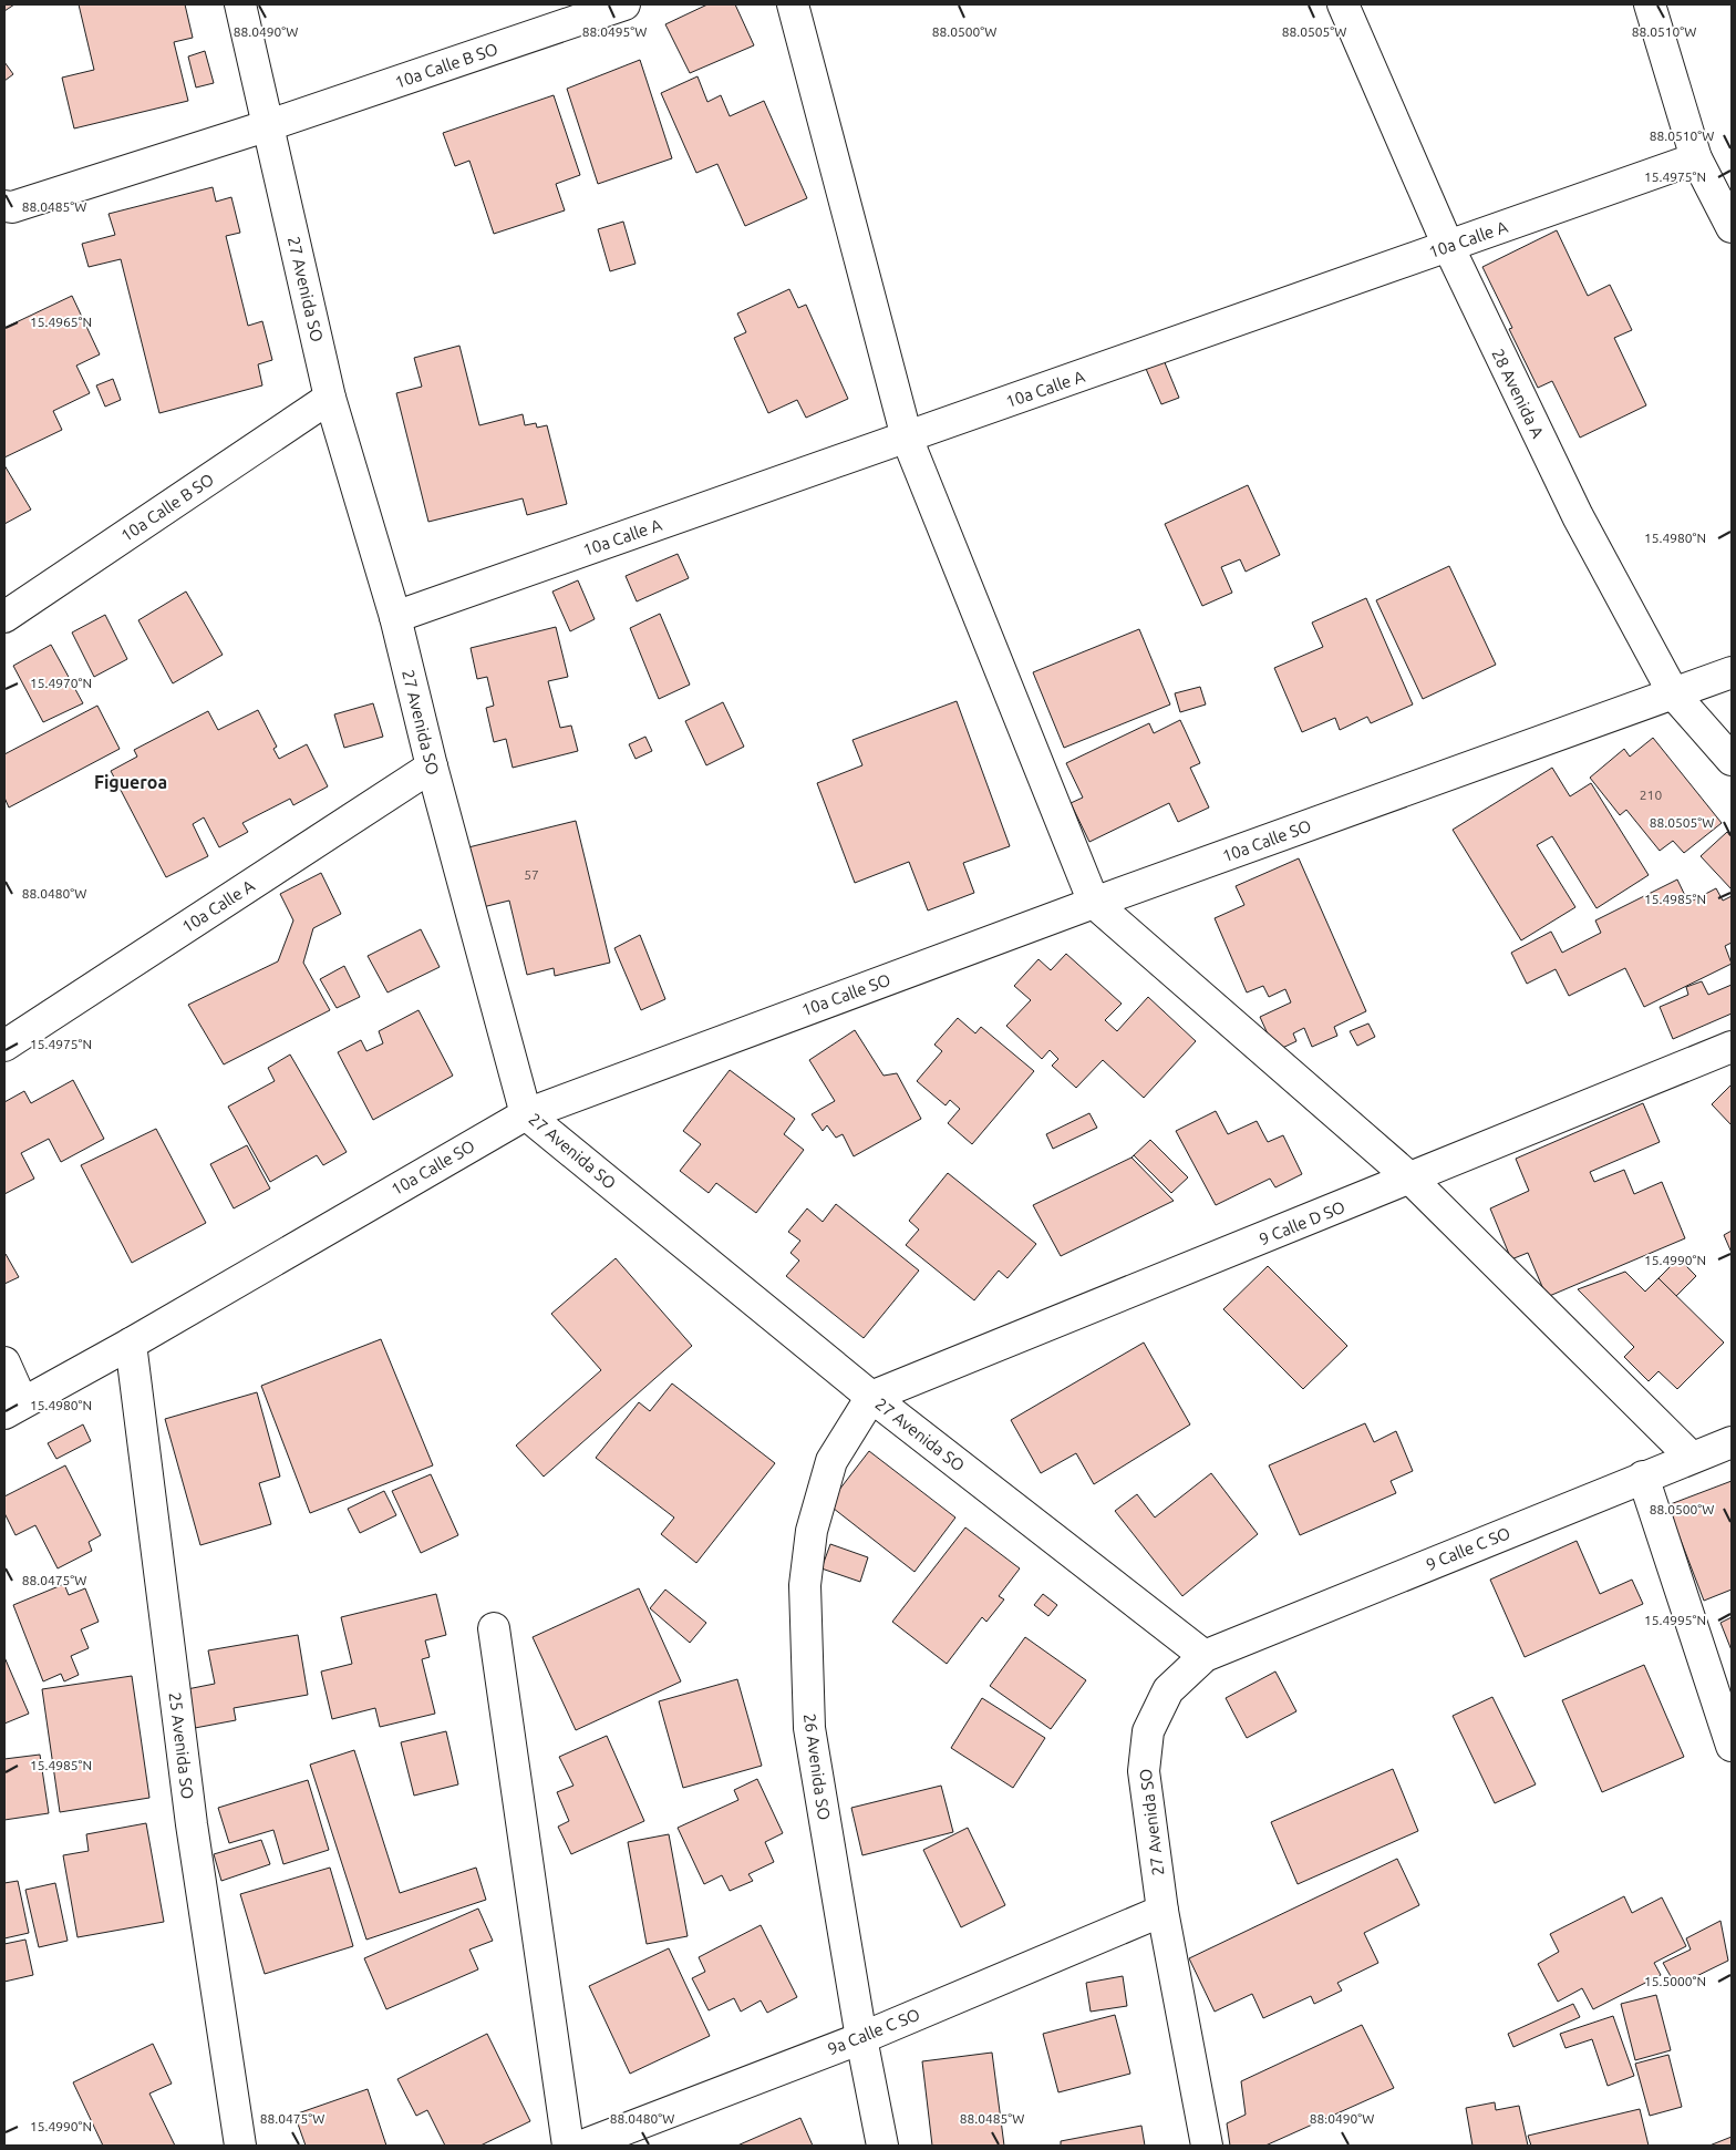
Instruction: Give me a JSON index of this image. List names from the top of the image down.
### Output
{
  "streets": {
    "street": [
      "10a Calle B SO",
      "10a Calle A",
      "27 Avenida SO",
      "28 Avenida A",
      "10a Calle SO",
      "9 Calle D SO",
      "9 Calle C SO",
      "25 Avenida SO",
      "26 Avenida SO",
      "9a Calle C SO"
    ]
  },
  "crossings": [
    ["10a Calle B SO", "27 Avenida SO"],
    ["10a Calle A", "27 Avenida SO"],
    ["10a Calle A", "28 Avenida A"],
    ["27 Avenida SO", "10a Calle SO"],
    ["27 Avenida SO", "9 Calle D SO"],
    ["27 Avenida SO", "9 Calle C SO"],
    ["27 Avenida SO", "26 Avenida SO"],
    ["27 Avenida SO", "9a Calle C SO"],
    ["28 Avenida A", "10a Calle SO"],
    ["10a Calle SO", "25 Avenida SO"],
    ["9 Calle D SO", "26 Avenida SO"],
    ["26 Avenida SO", "9a Calle C SO"]
  ],
  "districts": ["Figueroa"],
  "house_numbers": ["210", "57"],
  "coordinates": [
    "88.0510°W",
    "88.0490°W",
    "88.0495°W",
    "88.0500°W",
    "88.0505°W",
    "15.4975°N",
    "88.0485°W",
    "15.4965°N",
    "15.4980°N",
    "15.4970°N",
    "88.0480°W",
    "15.4985°N",
    "15.4990°N",
    "88.0475°W",
    "15.4995°N",
    "15.5000°N"
  ]
}
